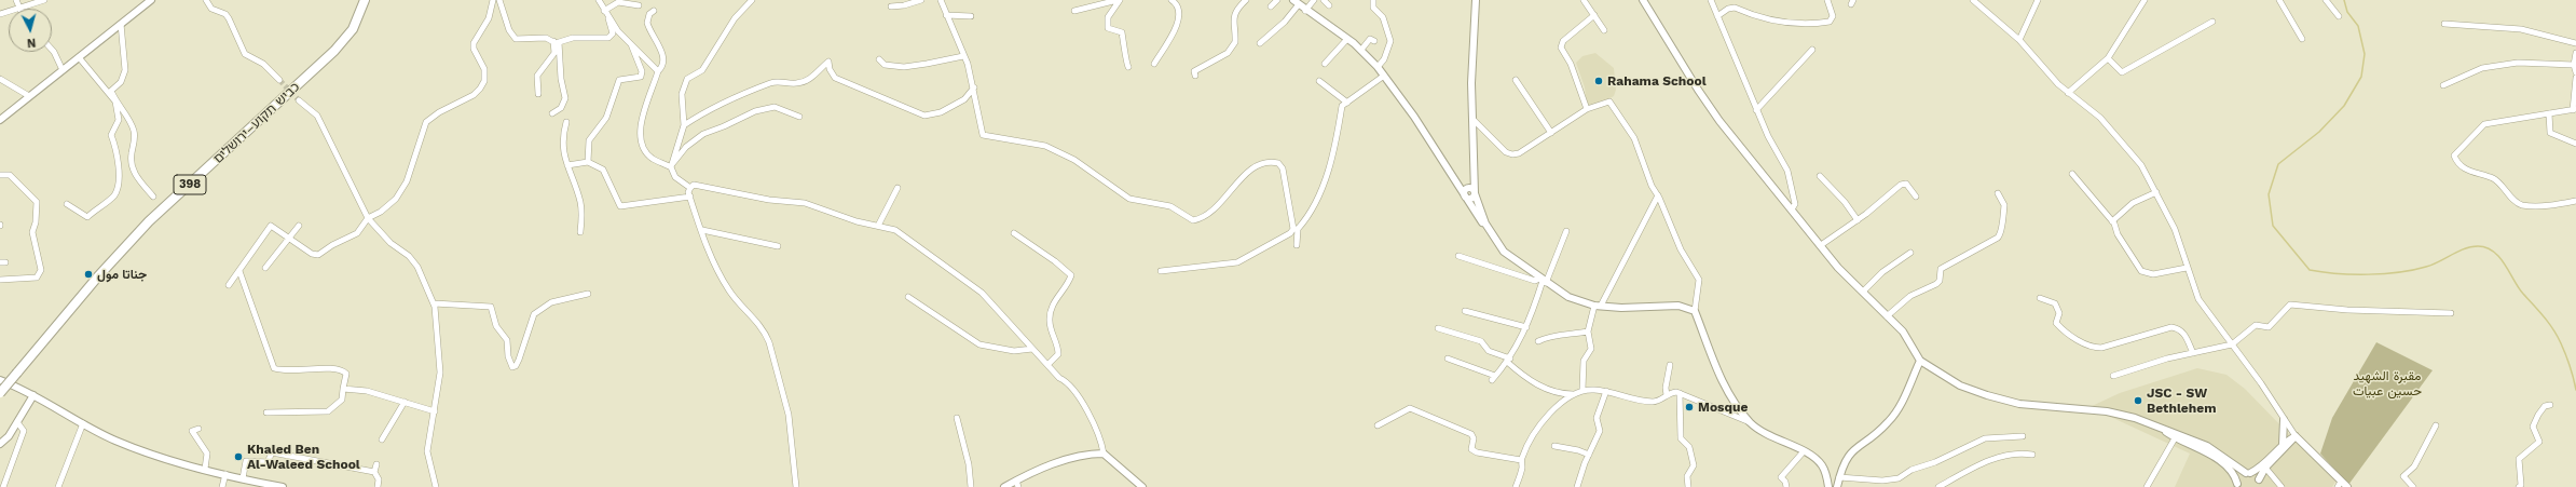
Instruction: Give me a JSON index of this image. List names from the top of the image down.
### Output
{
  "streets": {
    "main road": ["כביש תקוע–ירושלים", "398"]
  },
  "parks": ["مقبرة الشهيد حسين عبيات"],
  "places": [
    "Rahama School",
    "جناتا مول",
    "JSC - SW Bethlehem",
    "Mosque",
    "Khaled Ben Al-Waleed School"
  ],
  "north": "bottom"
}
